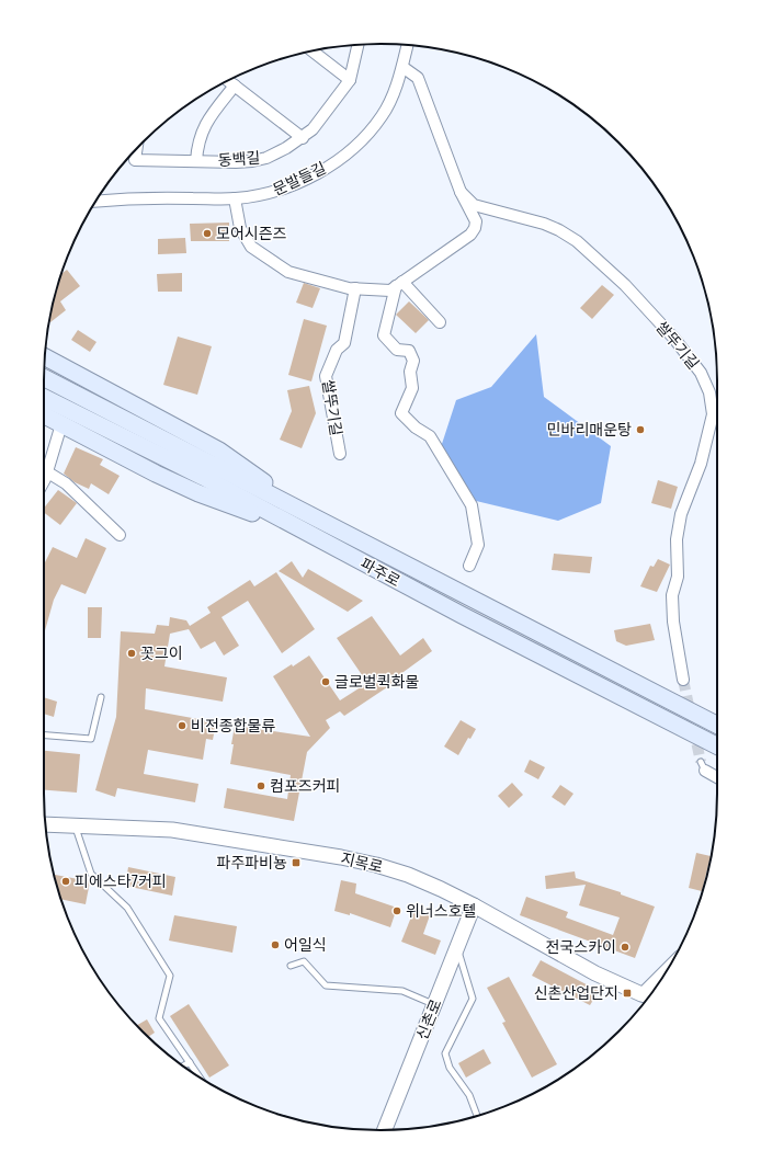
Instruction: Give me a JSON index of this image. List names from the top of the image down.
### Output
{
  "streets": {
    "main road": ["파주로"],
    "street": [
      "동백길",
      "문발들길",
      "쌀뚜기길",
      "지목로",
      "신촌로"
    ]
  },
  "crossings": [
    ["문발들길", "쌀뚜기길"],
    ["지목로", "신촌로"]
  ],
  "places": {
    "other": [
      "모어시즌즈",
      "민바리매운탕",
      "꼿그이",
      "글로벌퀵화물",
      "비전종합물류",
      "컴포즈커피",
      "피에스타7커피",
      "위너스호텔",
      "어일식",
      "전국스카이"
    ],
    "transit": ["파주파비뇽", "신촌산업단지"]
  }
}
